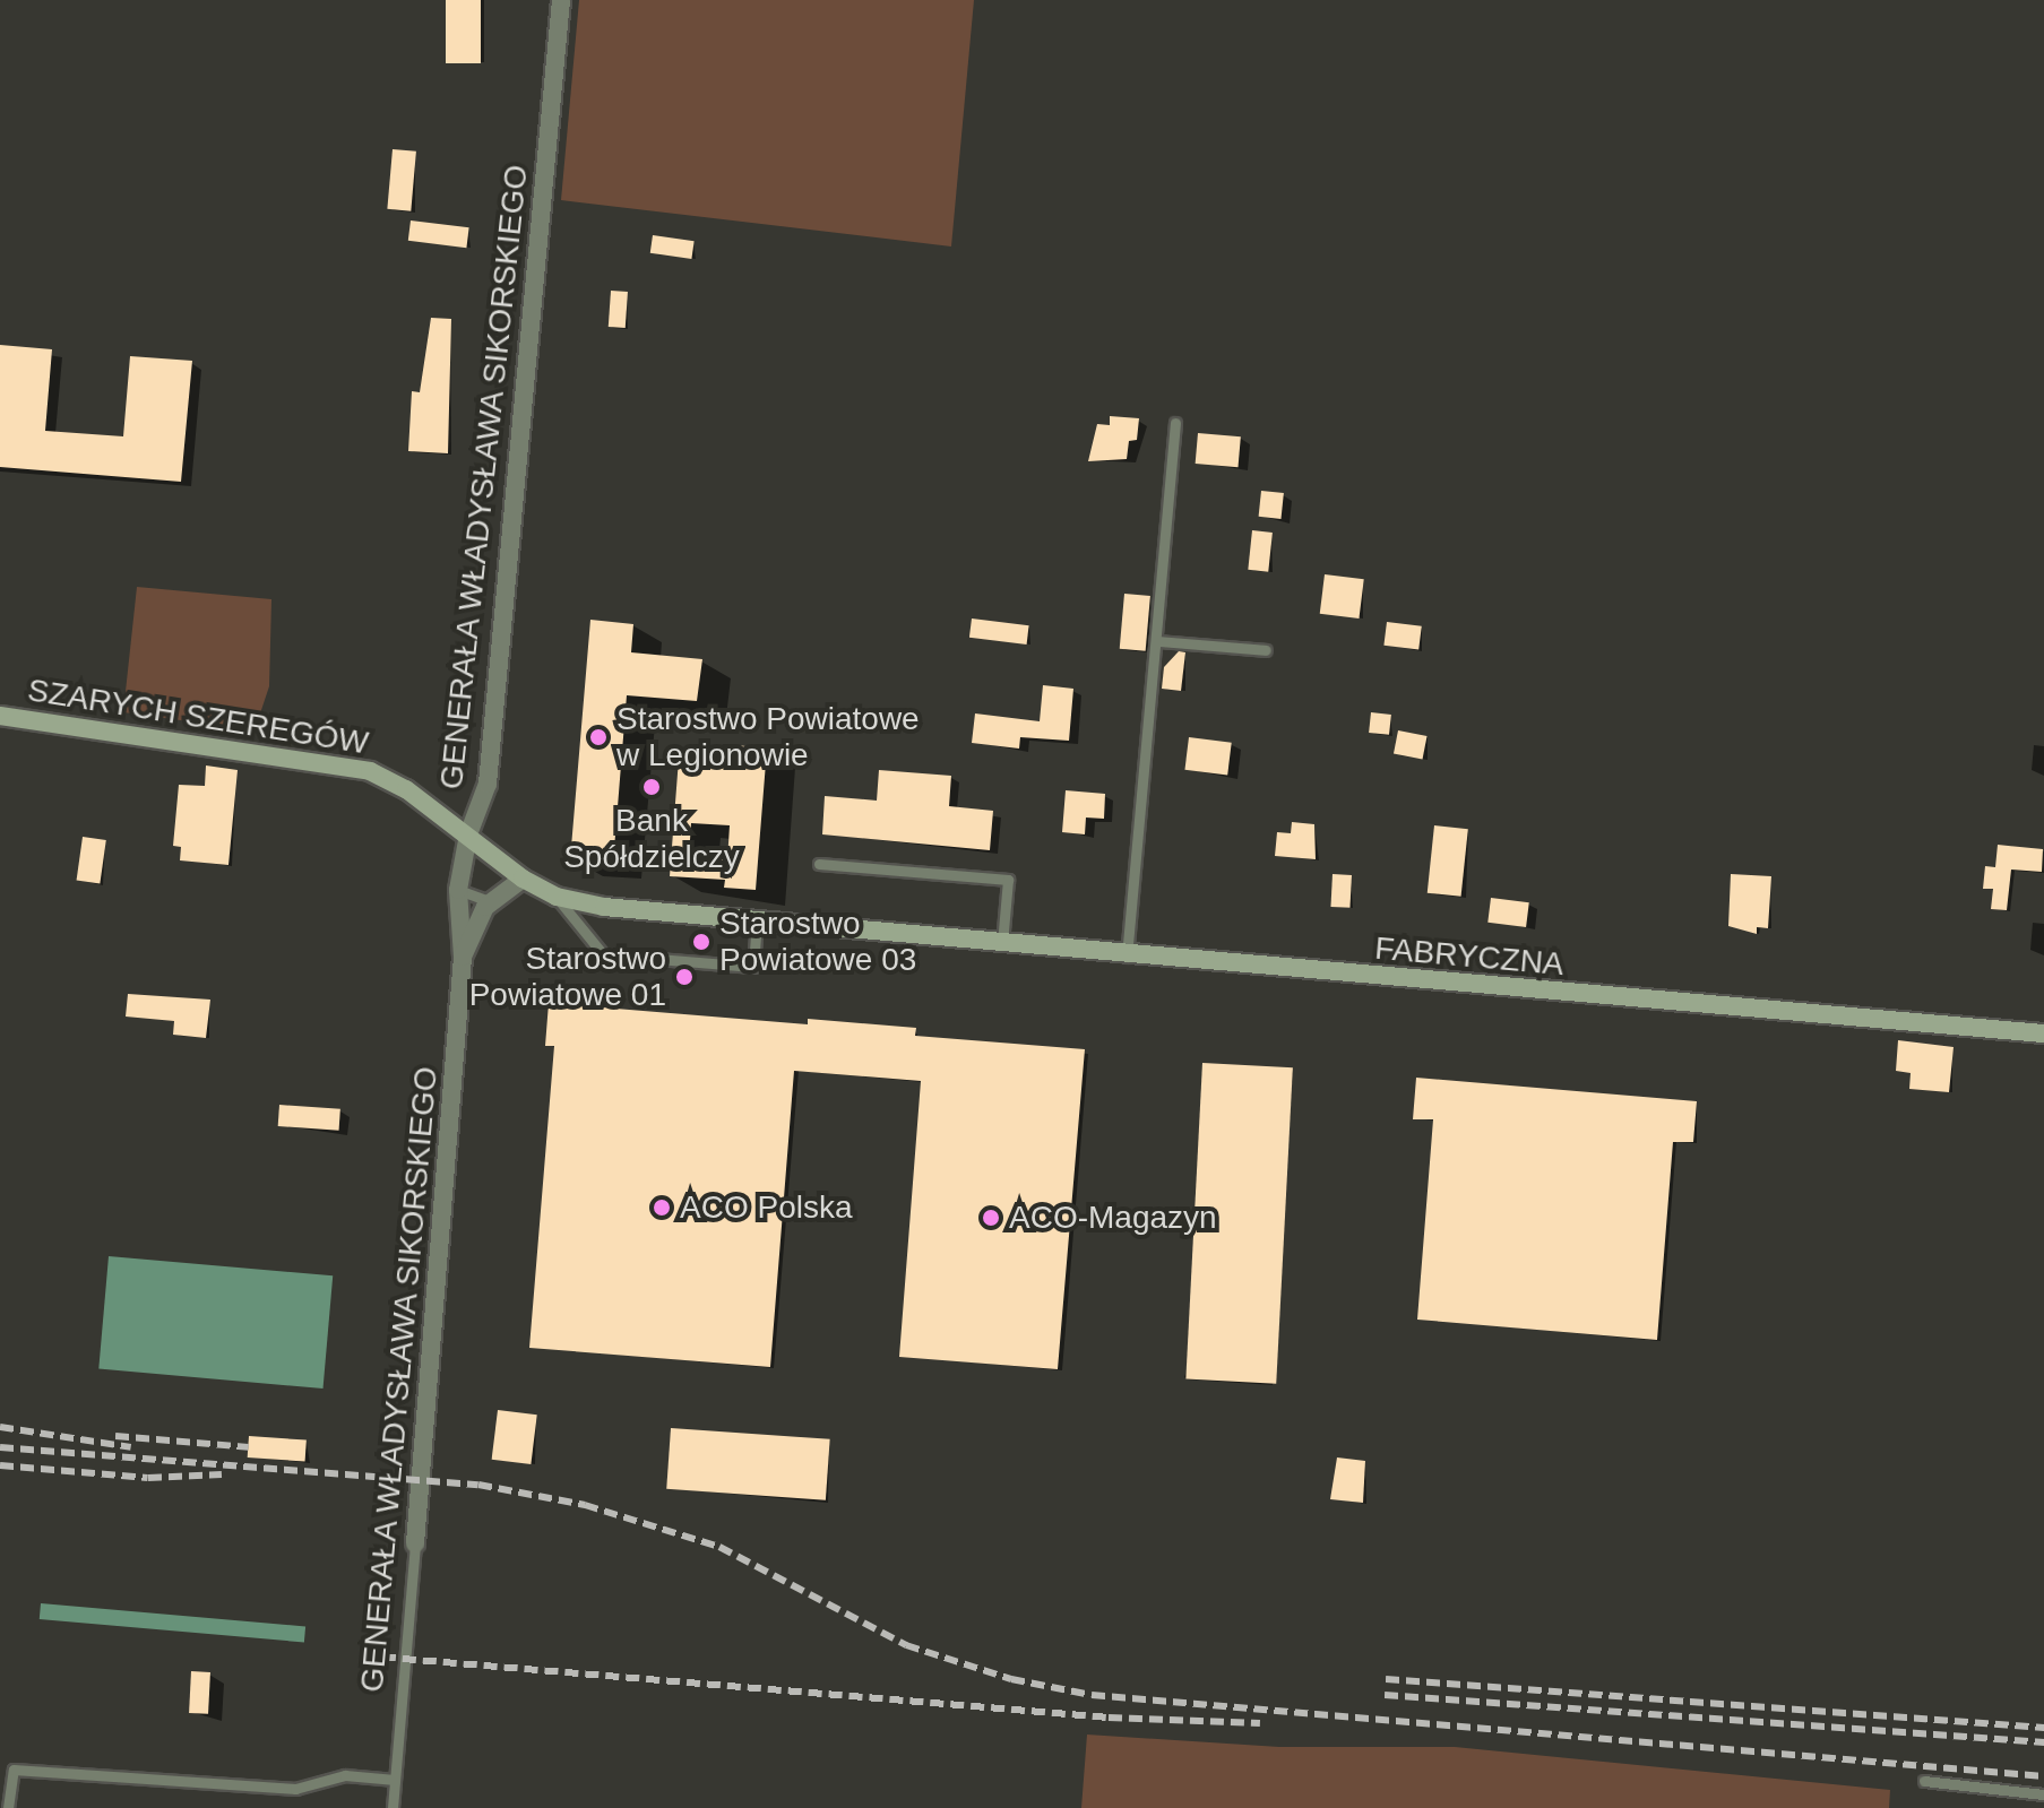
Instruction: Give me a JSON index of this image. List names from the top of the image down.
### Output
{
  "streets": {
    "street": ["GENERAŁA WŁADYSŁAWA SIKORSKIEGO", "SZARYCH SZEREGÓW", "FABRYCZNA"]
  },
  "crossings": [
    ["GENERAŁA WŁADYSŁAWA SIKORSKIEGO", "SZARYCH SZEREGÓW"],
    ["SZARYCH SZEREGÓW", "FABRYCZNA"]
  ],
  "places": [
    "Starostwo Powiatowe w Legionowie",
    "Bank Spółdzielczy",
    "Starostwo Powiatowe 03",
    "Starostwo Powiatowe 01",
    "ACO Polska",
    "ACO-Magazyn"
  ]
}
